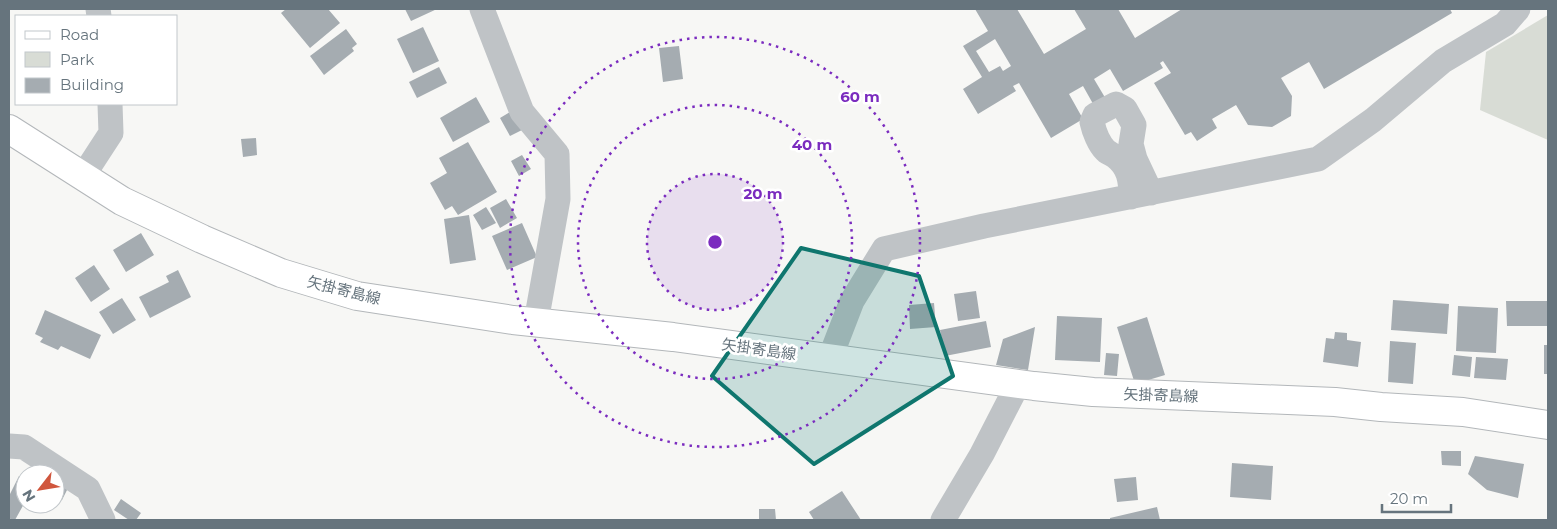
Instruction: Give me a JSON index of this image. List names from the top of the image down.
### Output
{
  "streets": {
    "main road": ["矢掛寄島線"]
  },
  "legend": ["Road", "Park", "Building"],
  "scale_bar": "20 m",
  "north": "bottom left",
  "rings": ["60 m", "40 m", "20 m"]
}
